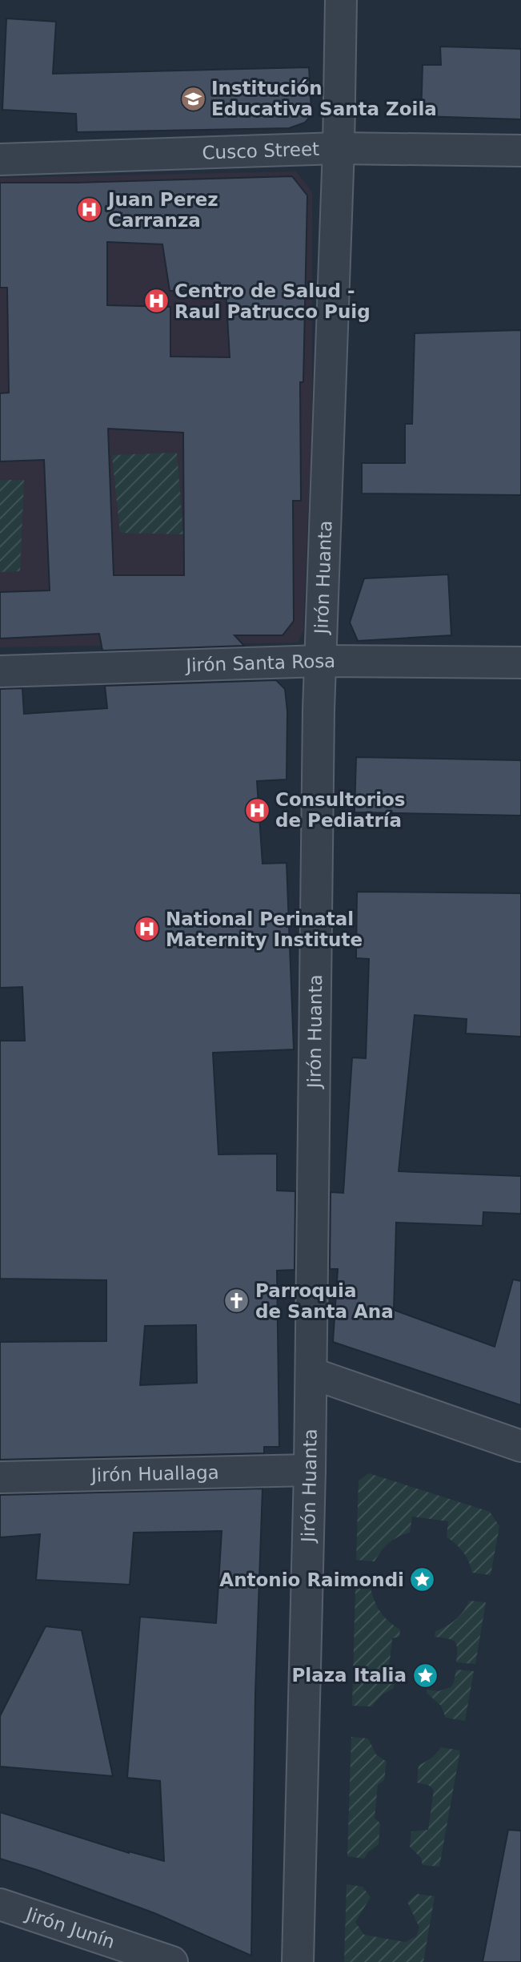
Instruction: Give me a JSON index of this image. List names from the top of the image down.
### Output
{
  "streets": {
    "street": [
      "Cusco Street",
      "Jirón Huanta",
      "Jirón Santa Rosa",
      "Jirón Huallaga",
      "Jirón Junín"
    ]
  },
  "crossings": [
    ["Cusco Street", "Jirón Huanta"],
    ["Jirón Huanta", "Jirón Santa Rosa"],
    ["Jirón Huanta", "Jirón Huallaga"]
  ],
  "places": {
    "school or university": ["Institución Educativa Santa Zoila"],
    "hospital": [
      "Juan Perez Carranza",
      "Centro de Salud - Raul Patrucco Puig",
      "Consultorios de Pediatría",
      "National Perinatal Maternity Institute"
    ],
    "church": ["Parroquia de Santa Ana"],
    "place": ["Antonio Raimondi", "Plaza Italia"]
  }
}
